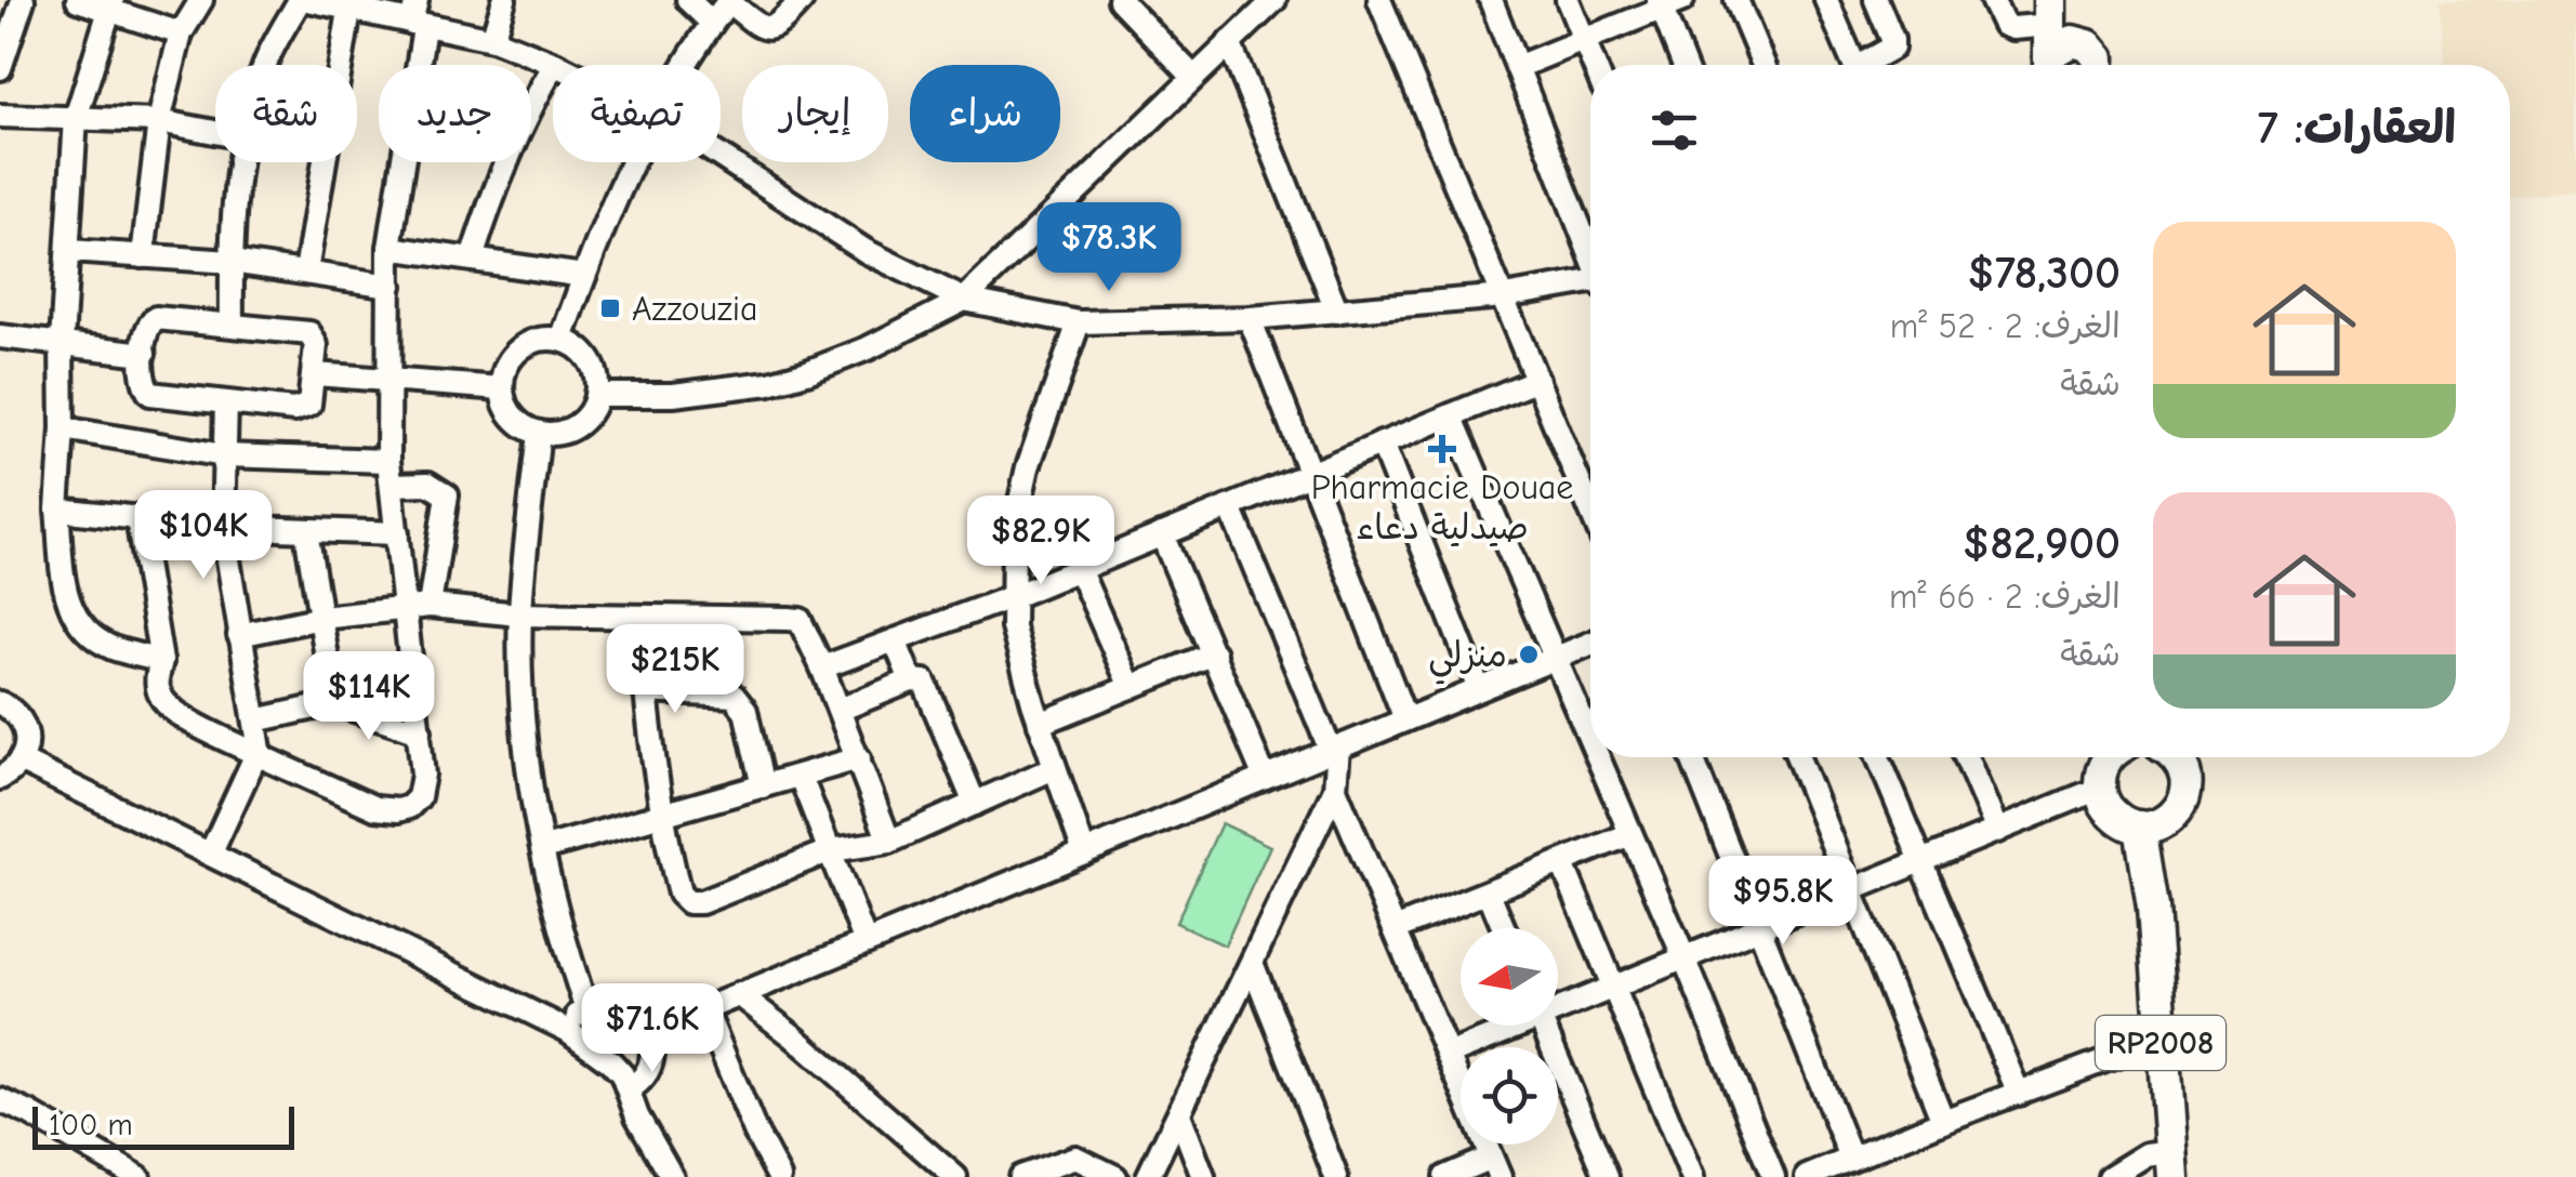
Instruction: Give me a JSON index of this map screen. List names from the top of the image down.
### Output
{
  "streets": {
    "highway": ["RP2008"]
  },
  "places": {
    "transit": ["Azzouzia"],
    "health": ["Pharmacie Douae صيدلية دعاء"],
    "other": ["منزلي"]
  },
  "scale_bar": "100 m",
  "north": "left",
  "page": {
    "chip": [
      "شراء",
      "إيجار",
      "تصفية",
      "جديد",
      "شقة"
    ],
    "heading": "العقارات: 7",
    "list": [
      {
        "name": "$78,300",
        "note": "الغرف: 2 · 52 m² · شقة"
      },
      {
        "name": "$82,900",
        "note": "الغرف: 2 · 66 m² · شقة"
      }
    ],
    "price": [
      "$78.3K",
      "$104K",
      "$82.9K",
      "$215K",
      "$114K",
      "$95.8K",
      "$71.6K"
    ],
    "scale": "100 m"
  }
}
